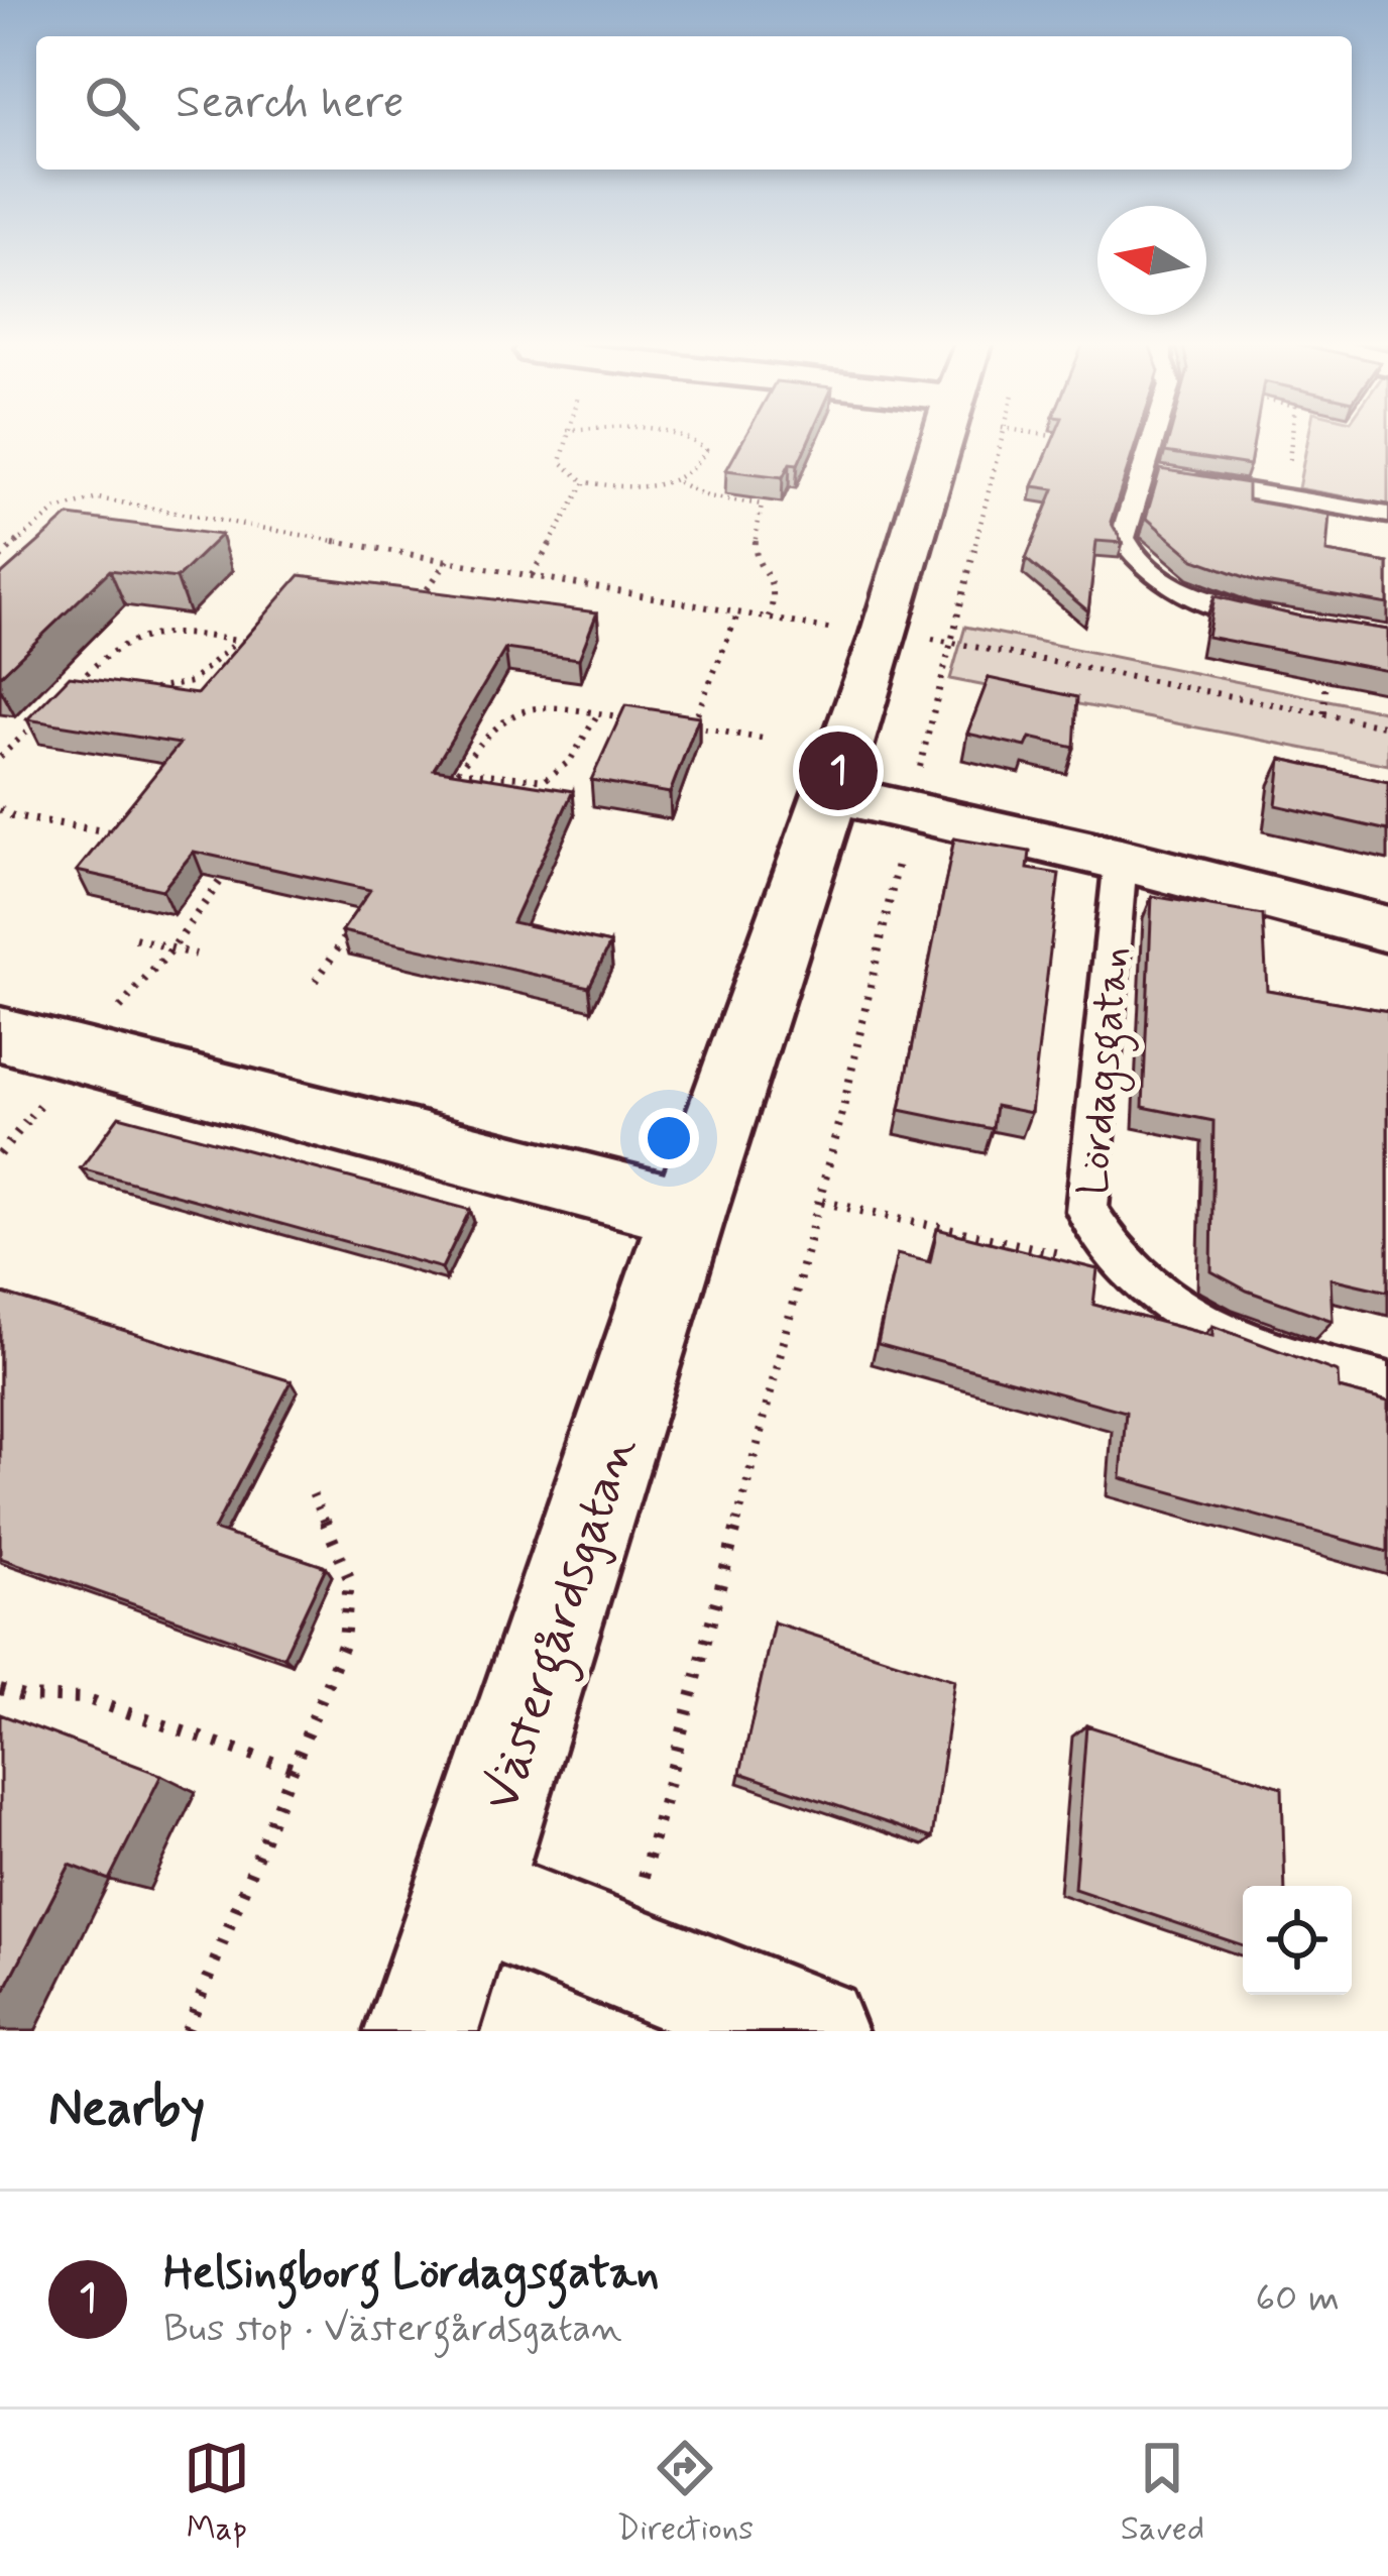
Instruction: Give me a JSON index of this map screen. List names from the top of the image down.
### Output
{
  "streets": {
    "street": ["Västergårdsgatan"],
    "lane": ["Lördagsgatan"]
  },
  "north": "left",
  "page": {
    "search": "Search here",
    "pins": "1",
    "heading": "Nearby",
    "list": [
      {
        "mark": "1",
        "name": "Helsingborg Lördagsgatan",
        "note": "Bus stop · Västergårdsgatan",
        "value": "60 m"
      }
    ],
    "nav": ["Map", "Directions", "Saved"]
  }
}
